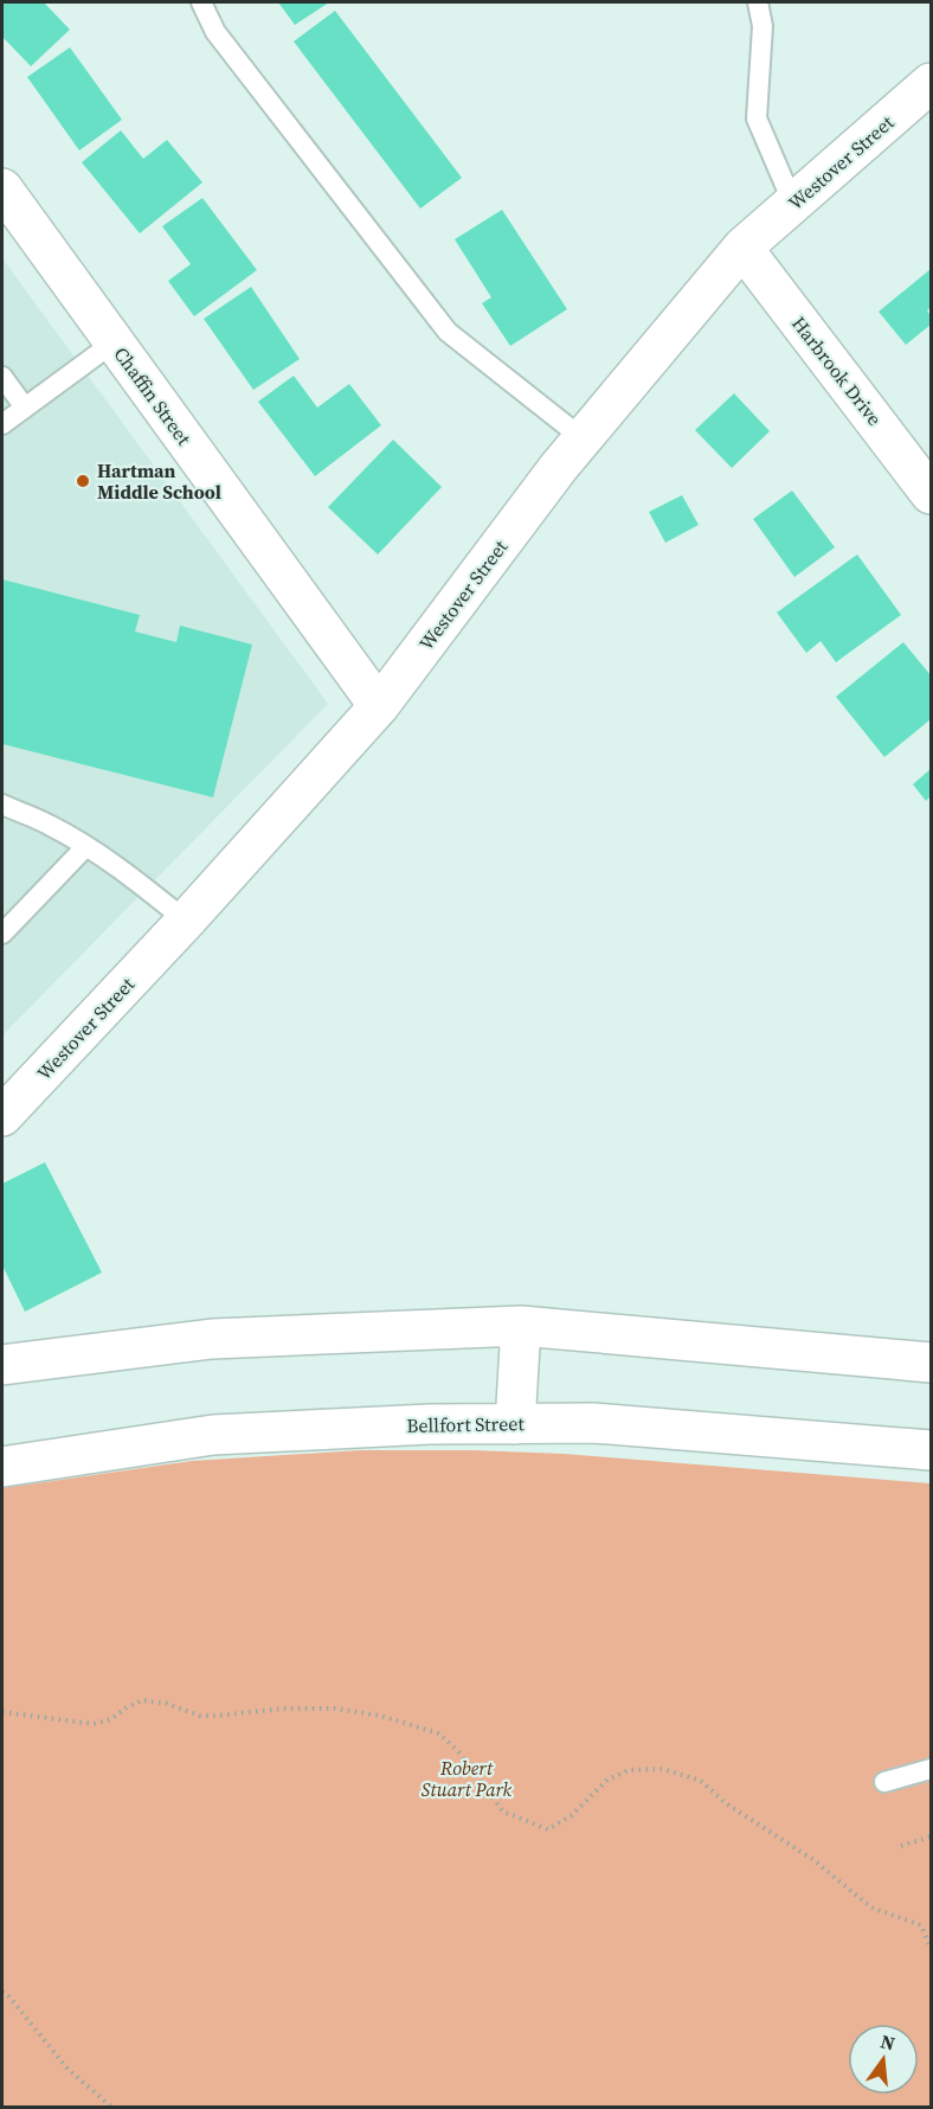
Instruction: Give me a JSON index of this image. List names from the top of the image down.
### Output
{
  "streets": {
    "street": [
      "Westover Street",
      "Harbrook Drive",
      "Chaffin Street",
      "Bellfort Street"
    ]
  },
  "crossings": [
    ["Westover Street", "Harbrook Drive"],
    ["Westover Street", "Chaffin Street"]
  ],
  "parks": ["Robert Stuart Park"],
  "places": ["Hartman Middle School"],
  "north": "top"
}
